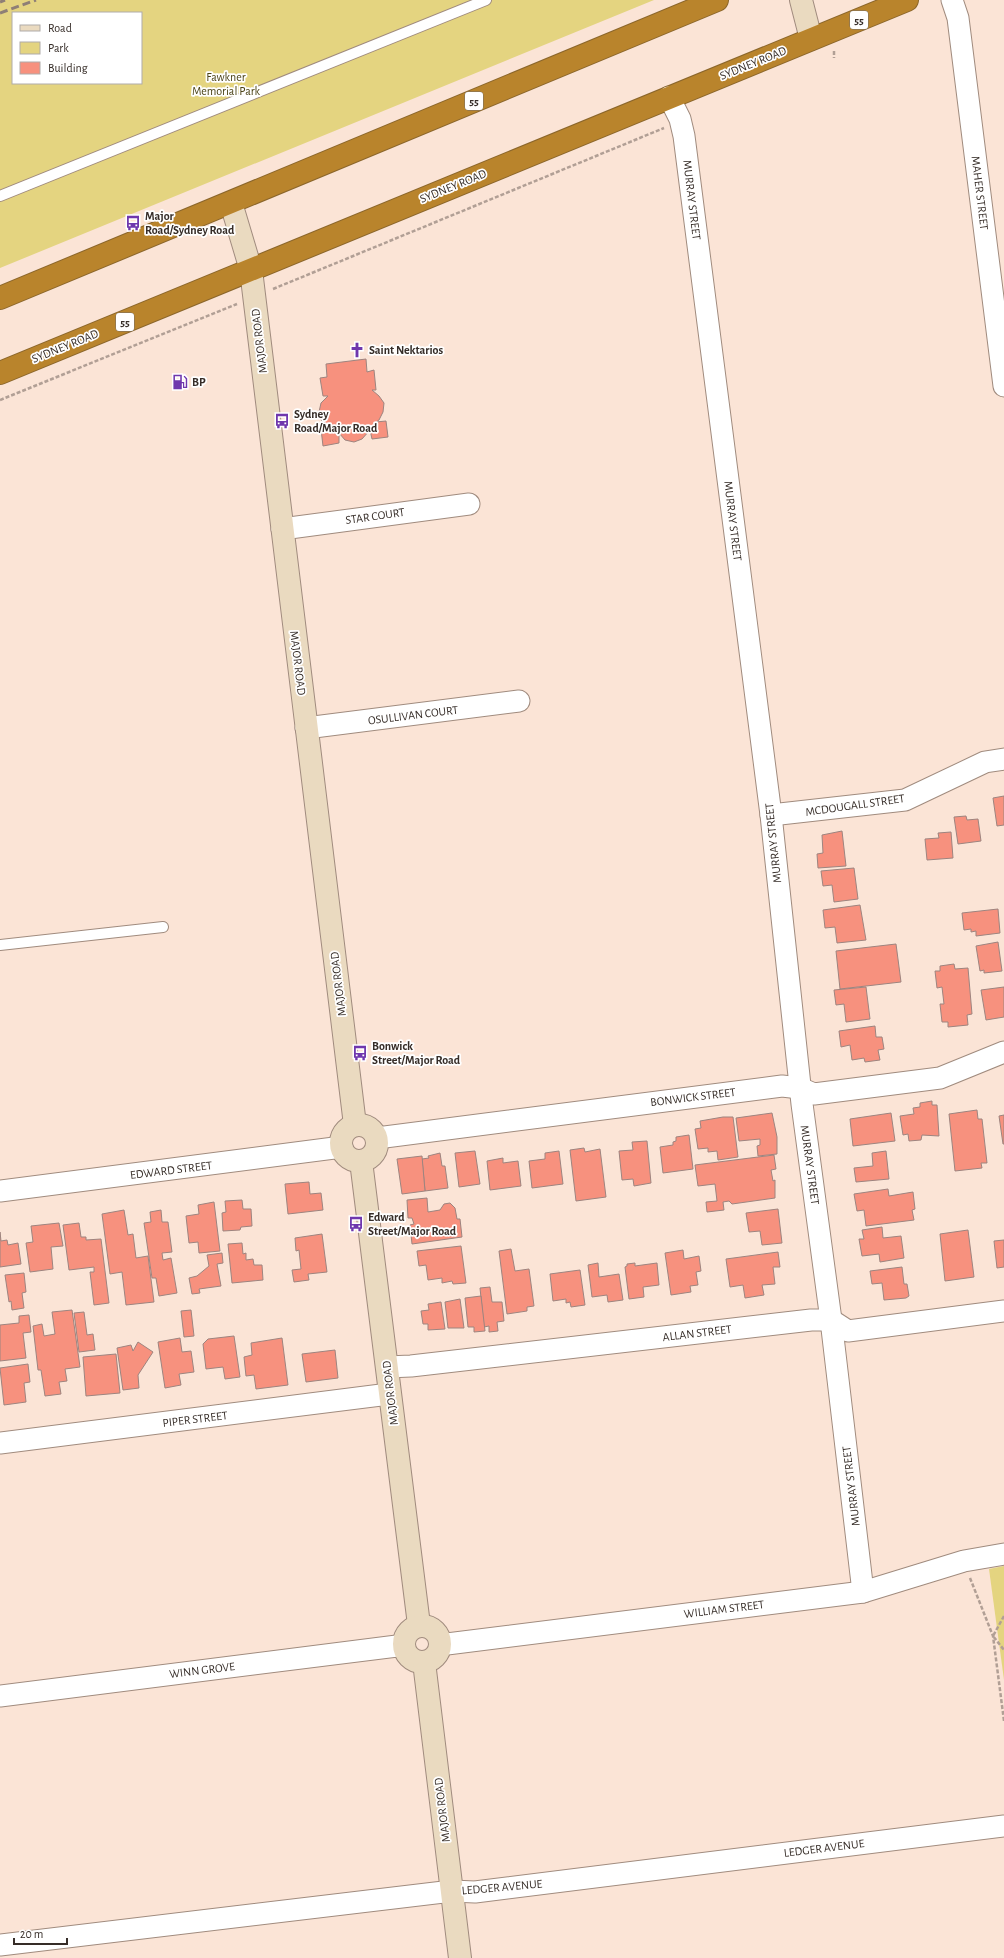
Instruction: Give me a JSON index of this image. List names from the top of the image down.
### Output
{
  "streets": {
    "highway": ["55", "SYDNEY ROAD"],
    "street": [
      "MAHER STREET",
      "MURRAY STREET",
      "MAJOR ROAD",
      "STAR COURT",
      "OSULLIVAN COURT",
      "MCDOUGALL STREET",
      "BONWICK STREET",
      "EDWARD STREET",
      "ALLAN STREET",
      "PIPER STREET",
      "WILLIAM STREET",
      "WINN GROVE",
      "LEDGER AVENUE"
    ]
  },
  "crossings": [
    ["55", "MAJOR ROAD"],
    ["SYDNEY ROAD", "MURRAY STREET"],
    ["SYDNEY ROAD", "MAJOR ROAD"],
    ["MURRAY STREET", "MCDOUGALL STREET"],
    ["MURRAY STREET", "BONWICK STREET"],
    ["MURRAY STREET", "ALLAN STREET"],
    ["MURRAY STREET", "WILLIAM STREET"],
    ["MAJOR ROAD", "STAR COURT"],
    ["MAJOR ROAD", "OSULLIVAN COURT"],
    ["MAJOR ROAD", "BONWICK STREET"],
    ["MAJOR ROAD", "EDWARD STREET"],
    ["MAJOR ROAD", "ALLAN STREET"],
    ["MAJOR ROAD", "PIPER STREET"],
    ["MAJOR ROAD", "WILLIAM STREET"],
    ["MAJOR ROAD", "WINN GROVE"],
    ["MAJOR ROAD", "LEDGER AVENUE"],
    ["BONWICK STREET", "EDWARD STREET"],
    ["WILLIAM STREET", "WINN GROVE"]
  ],
  "parks": ["Fawkner Memorial Park"],
  "places": {
    "bus stop": [
      "Major Road/Sydney Road",
      "Sydney Road/Major Road",
      "Bonwick Street/Major Road",
      "Edward Street/Major Road"
    ],
    "church": ["Saint Nektarios"],
    "fuel station": ["BP"]
  },
  "legend": ["Road", "Park", "Building"],
  "scale_bar": "20 m"
}
